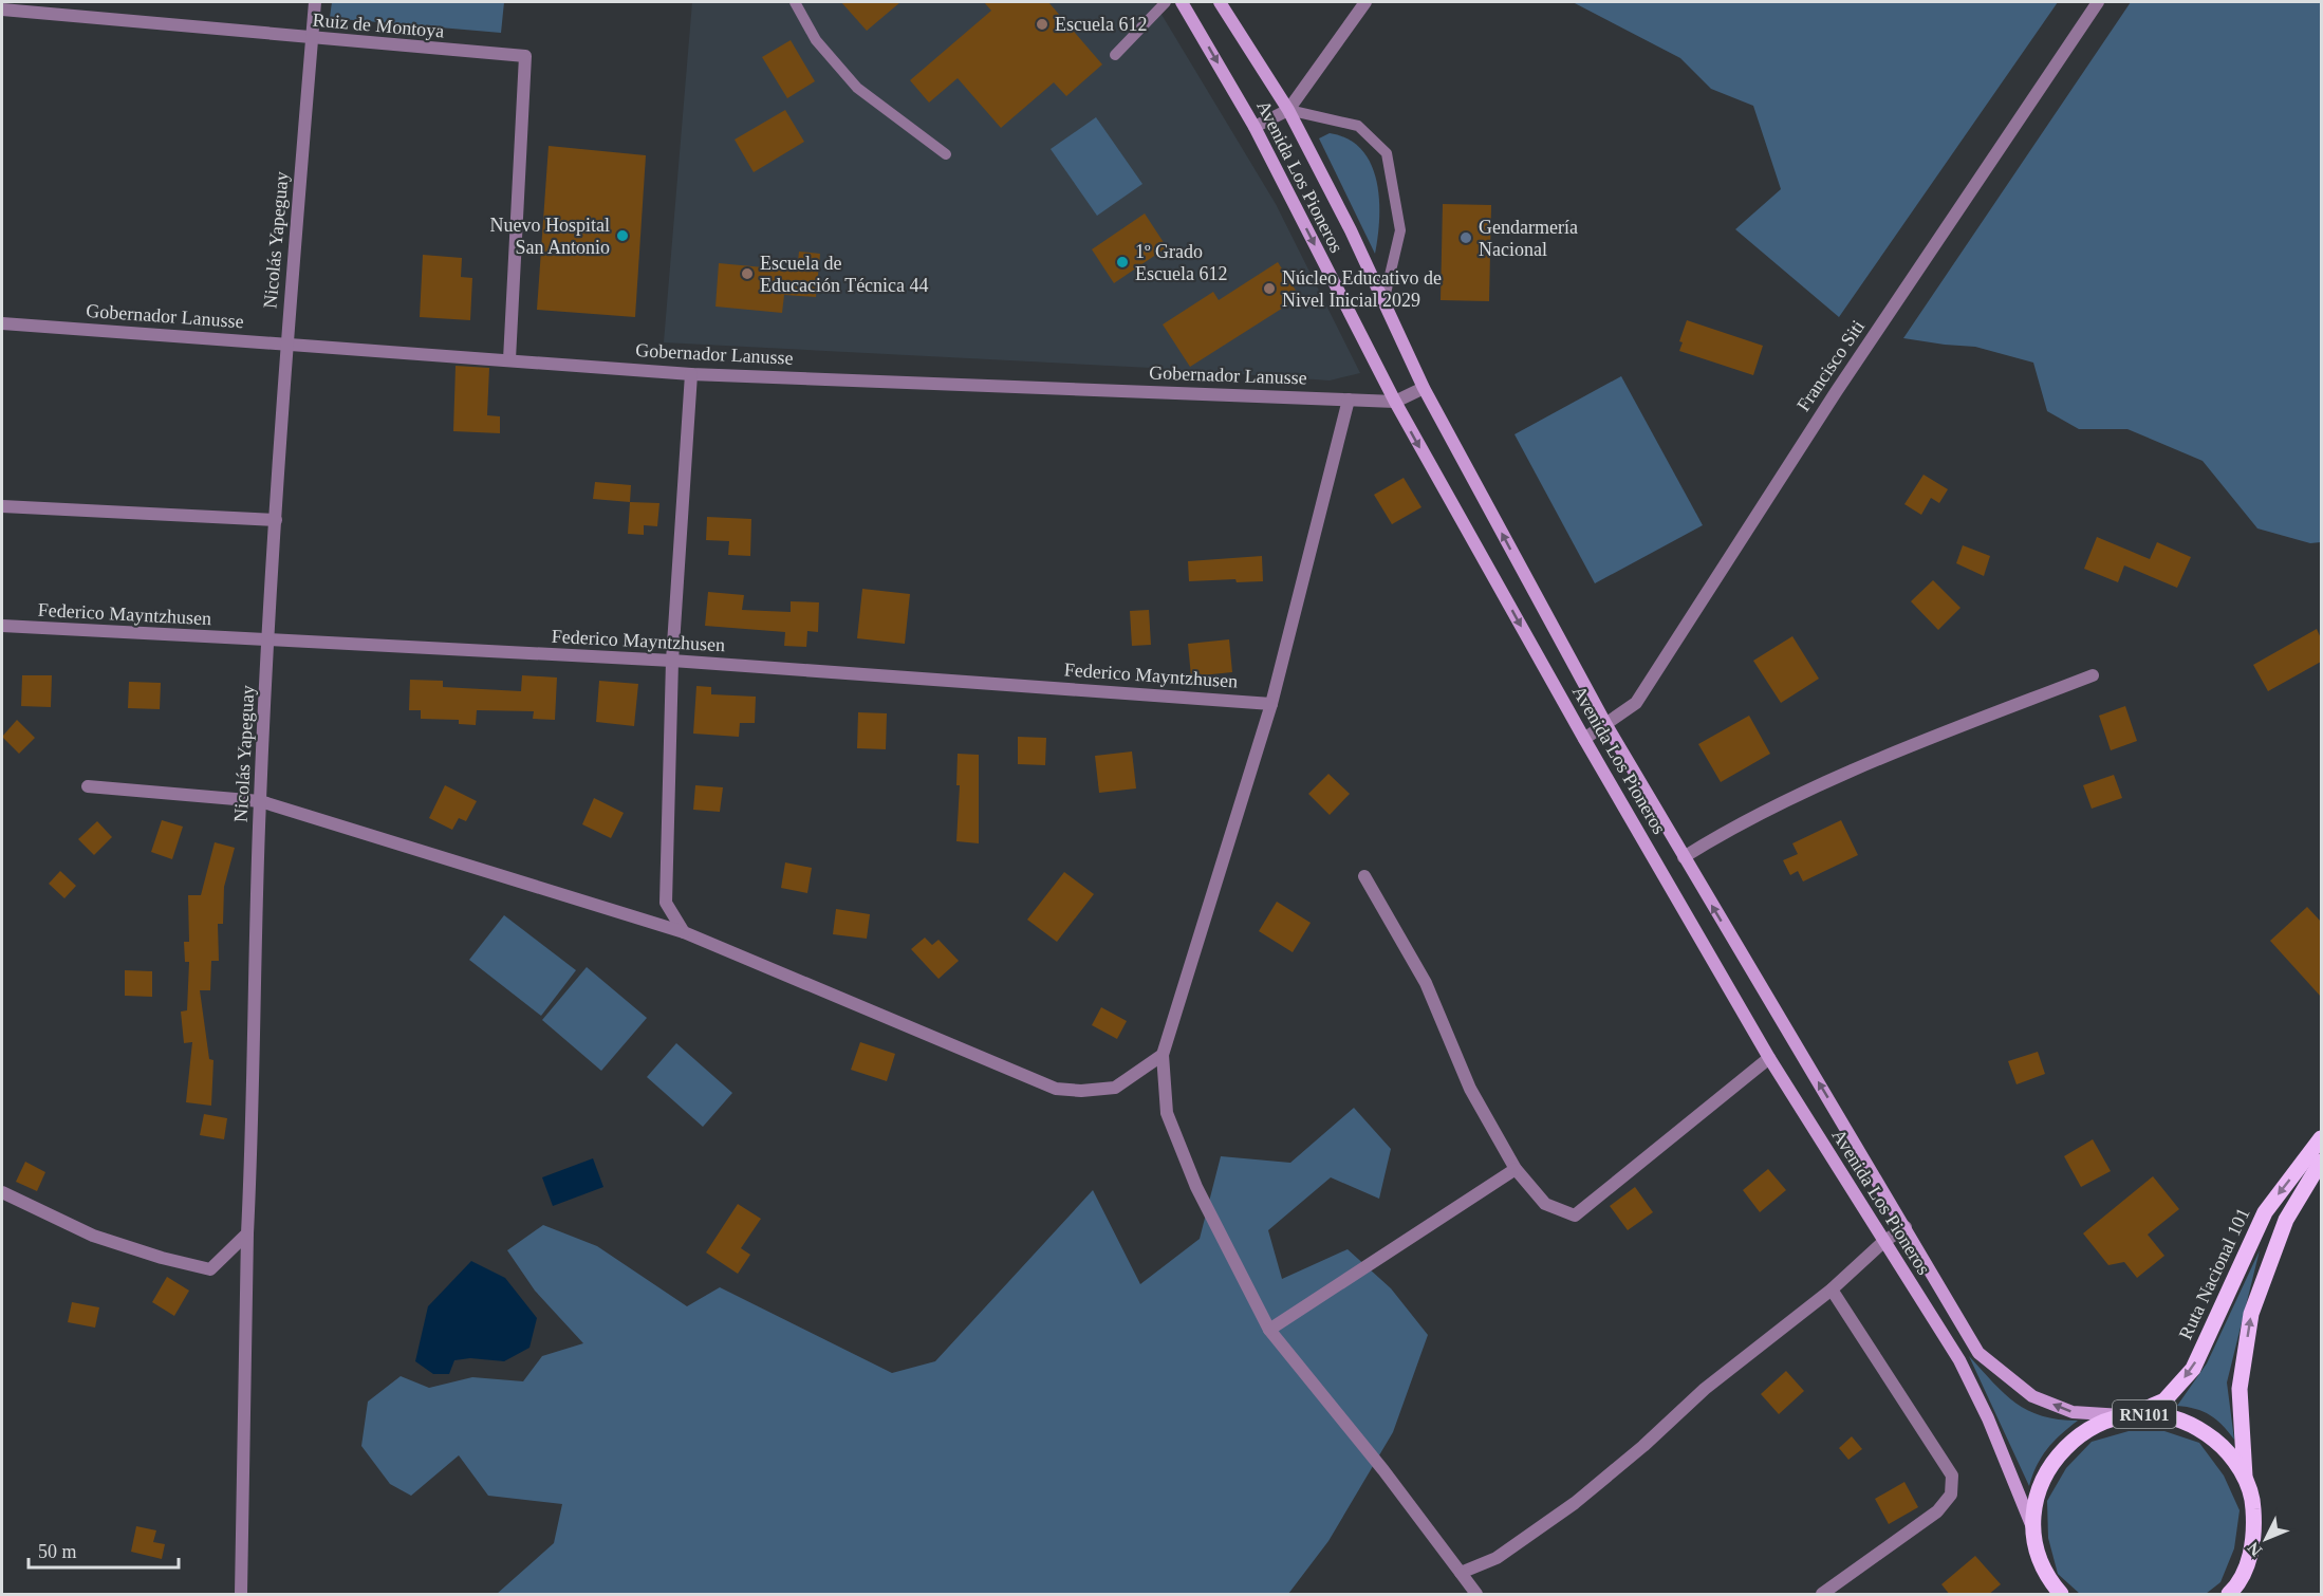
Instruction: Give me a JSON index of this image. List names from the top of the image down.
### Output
{
  "streets": {
    "main road": ["Avenida Los Pioneros", "Ruta Nacional 101", "RN101"],
    "street": [
      "Ruiz de Montoya",
      "Nicolás Yapeguay",
      "Gobernador Lanusse",
      "Francisco Siti",
      "Federico Mayntzhusen"
    ]
  },
  "crossings": [
    ["Ruiz de Montoya", "Nicolás Yapeguay"],
    ["Ruiz de Montoya", "Gobernador Lanusse"],
    ["Avenida Los Pioneros", "Gobernador Lanusse"],
    ["Avenida Los Pioneros", "Francisco Siti"],
    ["Avenida Los Pioneros", "Ruta Nacional 101"],
    ["Avenida Los Pioneros", "RN101"],
    ["Nicolás Yapeguay", "Gobernador Lanusse"],
    ["Nicolás Yapeguay", "Federico Mayntzhusen"],
    ["Ruta Nacional 101", "RN101"]
  ],
  "places": [
    "Escuela 612",
    "Nuevo Hospital San Antonio",
    "Gendarmería Nacional",
    "1º Grado Escuela 612",
    "Escuela de Educación Técnica 44",
    "Núcleo Educativo de Nivel Inicial 2029"
  ],
  "scale_bar": "50 m",
  "north": "bottom left"
}
